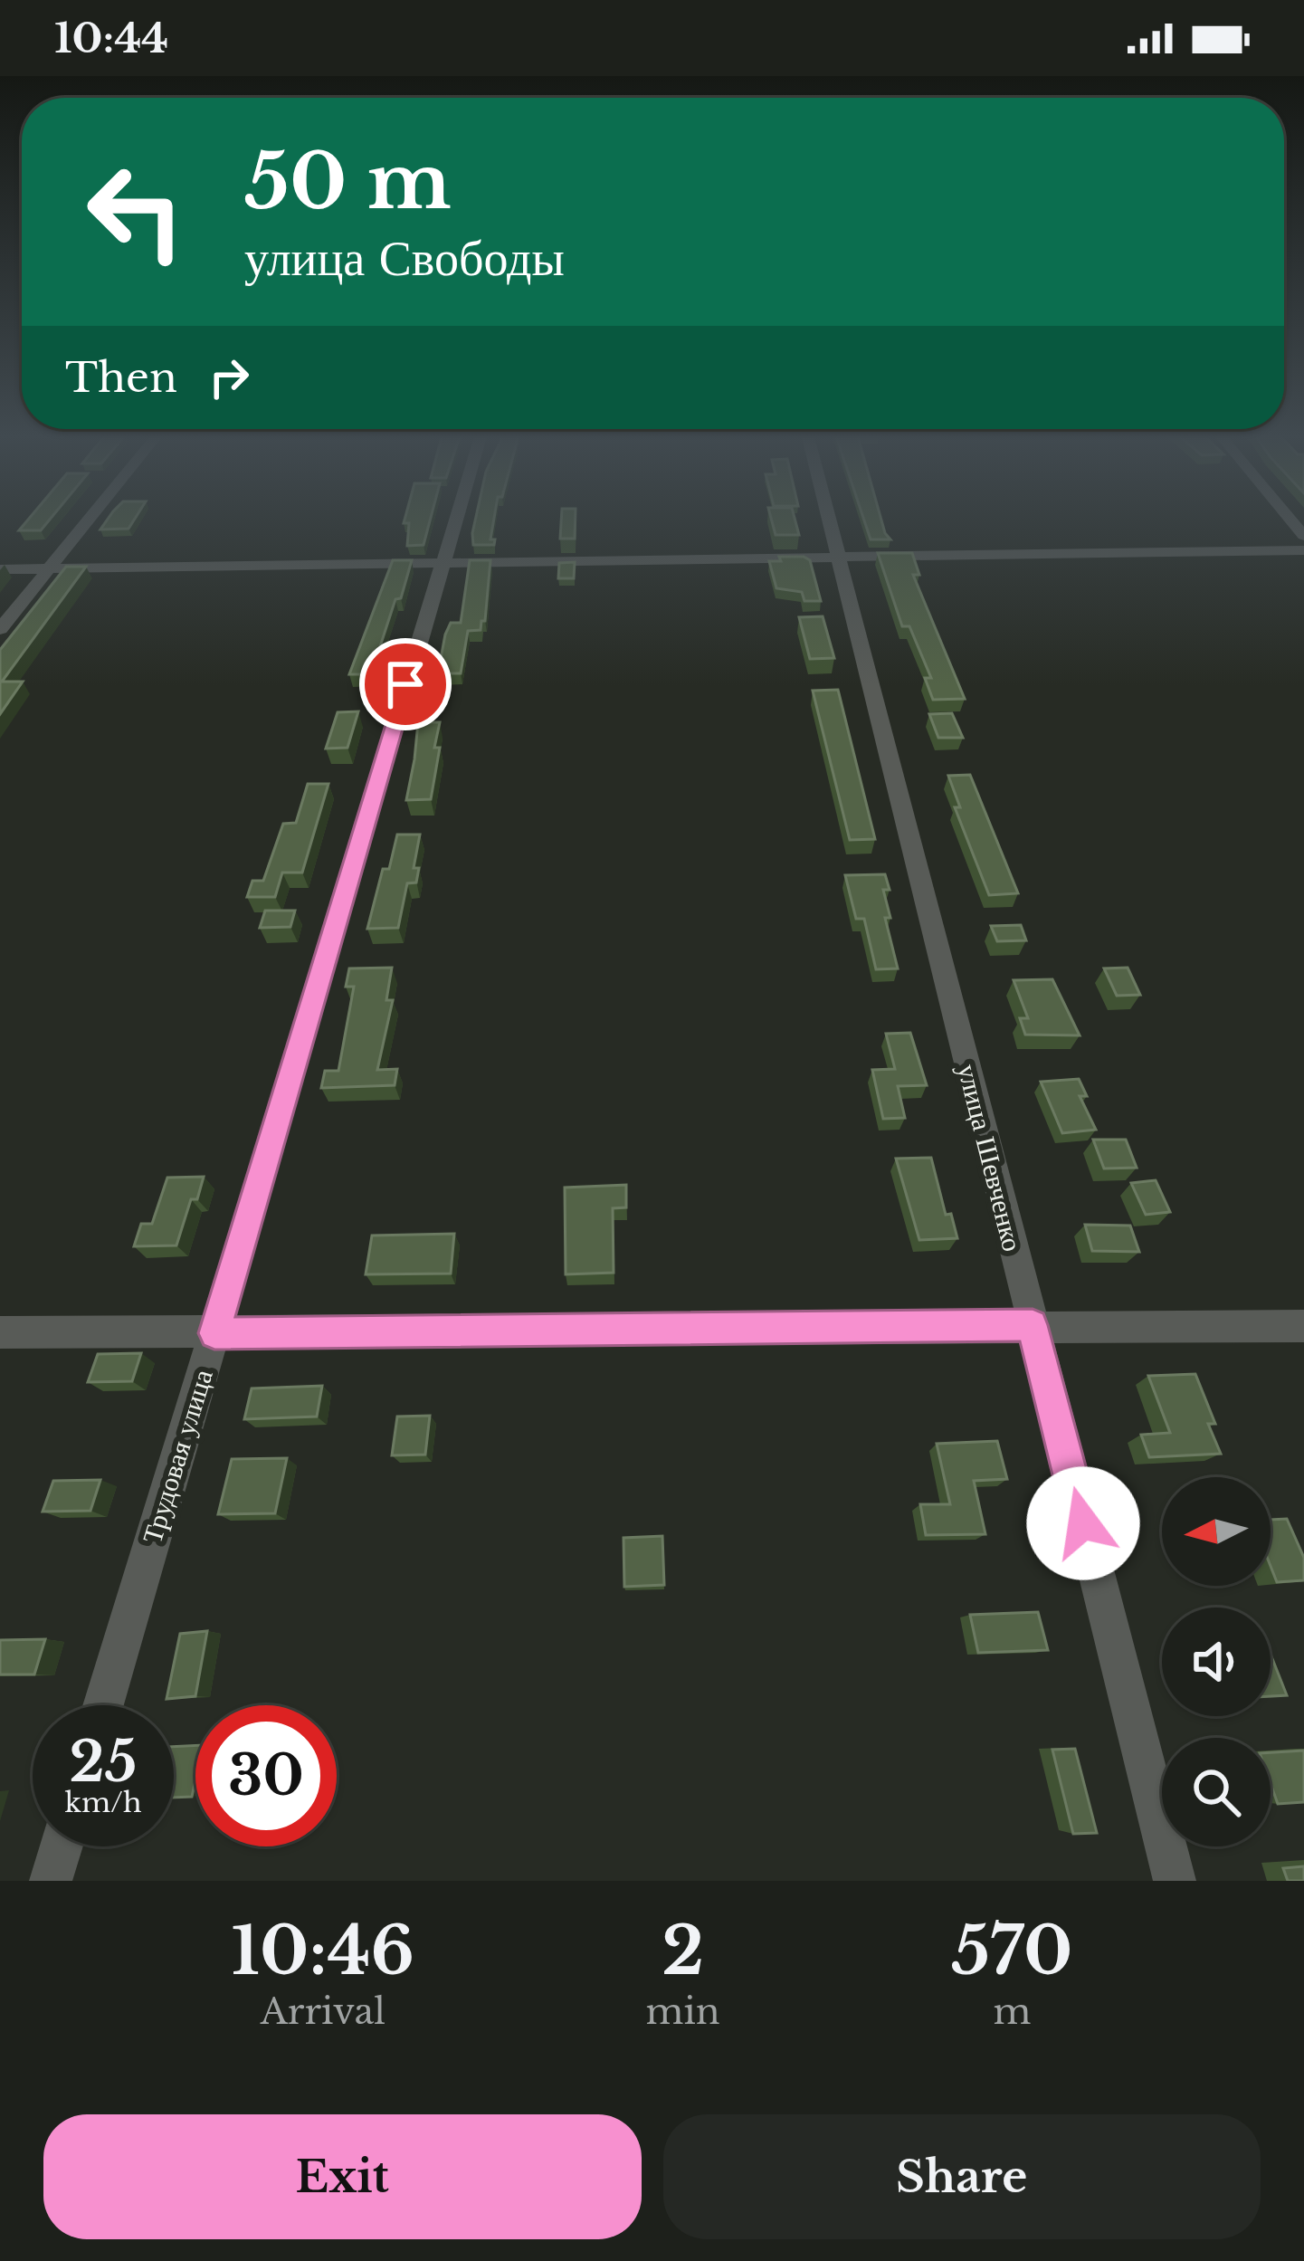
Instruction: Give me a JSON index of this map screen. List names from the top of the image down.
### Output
{
  "streets": {
    "street": ["улица Шевченко", "Трудовая улица"]
  },
  "north": "left",
  "page": {
    "status": "10:44",
    "turn": ["50 m", "улица Свободы"],
    "then": "Then",
    "speed": "25 km/h",
    "limit": "30",
    "eta": [
      "10:46",
      "Arrival",
      "2",
      "min",
      "570",
      "m"
    ],
    "buttons": ["Exit", "Share"]
  }
}
